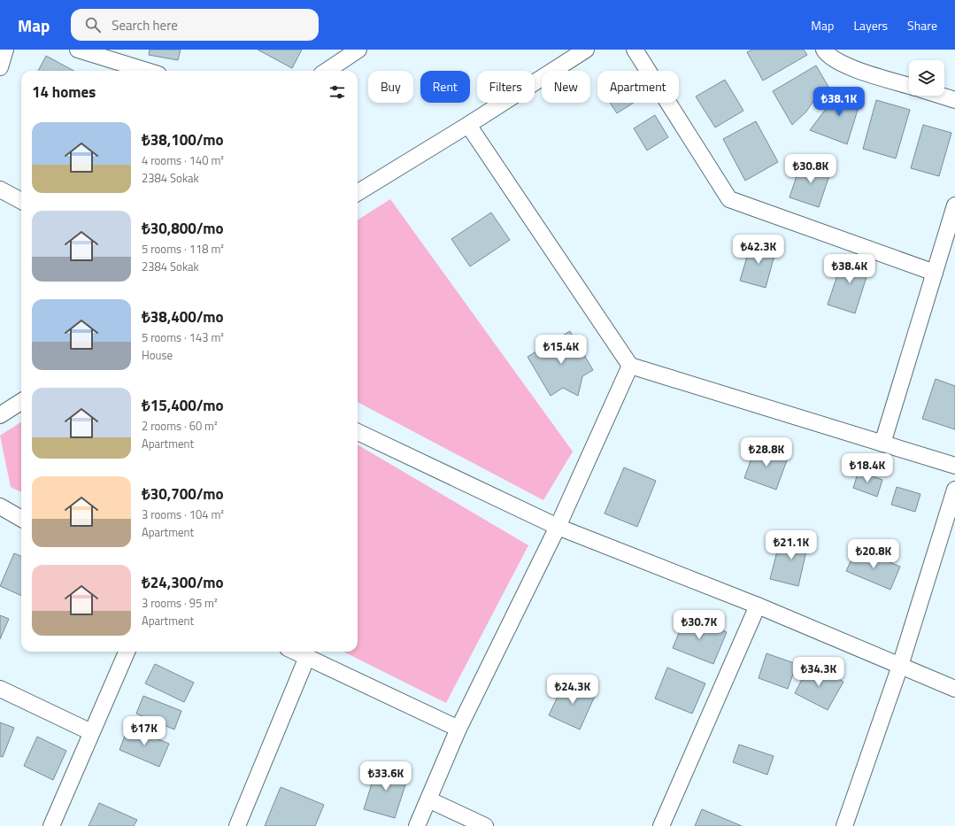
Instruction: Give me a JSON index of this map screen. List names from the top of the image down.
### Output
{
  "page": {
    "header": "Map",
    "search": "Search here",
    "nav": ["Map", "Layers", "Share"],
    "chip": [
      "Buy",
      "Rent",
      "Filters",
      "New",
      "Apartment"
    ],
    "heading": "14 homes",
    "price": [
      "₺38.1K",
      "₺30.8K",
      "₺42.3K",
      "₺38.4K",
      "₺15.4K",
      "₺28.8K",
      "₺18.4K",
      "₺21.1K",
      "₺20.8K",
      "₺30.7K",
      "₺34.3K",
      "₺24.3K",
      "₺17K",
      "₺33.6K"
    ],
    "list": [
      {
        "name": "₺38,100/mo",
        "note": "4 rooms · 140 m² · 2384 Sokak"
      },
      {
        "name": "₺30,800/mo",
        "note": "5 rooms · 118 m² · 2384 Sokak"
      },
      {
        "name": "₺38,400/mo",
        "note": "5 rooms · 143 m² · House"
      },
      {
        "name": "₺15,400/mo",
        "note": "2 rooms · 60 m² · Apartment"
      },
      {
        "name": "₺30,700/mo",
        "note": "3 rooms · 104 m² · Apartment"
      },
      {
        "name": "₺24,300/mo",
        "note": "3 rooms · 95 m² · Apartment"
      }
    ]
  }
}
